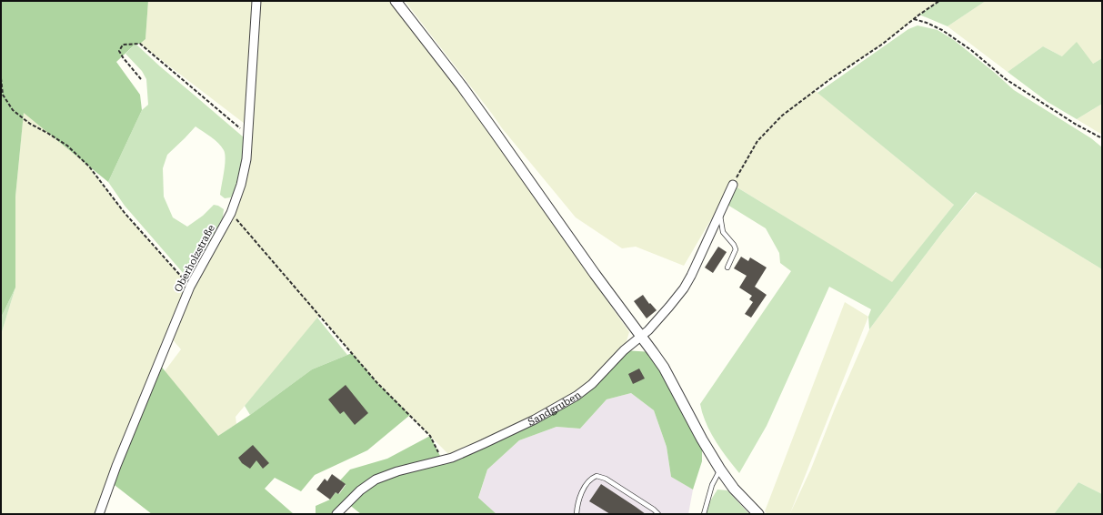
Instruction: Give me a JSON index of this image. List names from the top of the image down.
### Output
{
  "streets": {
    "street": ["Oberholzstraße", "Sandgruben"]
  }
}
